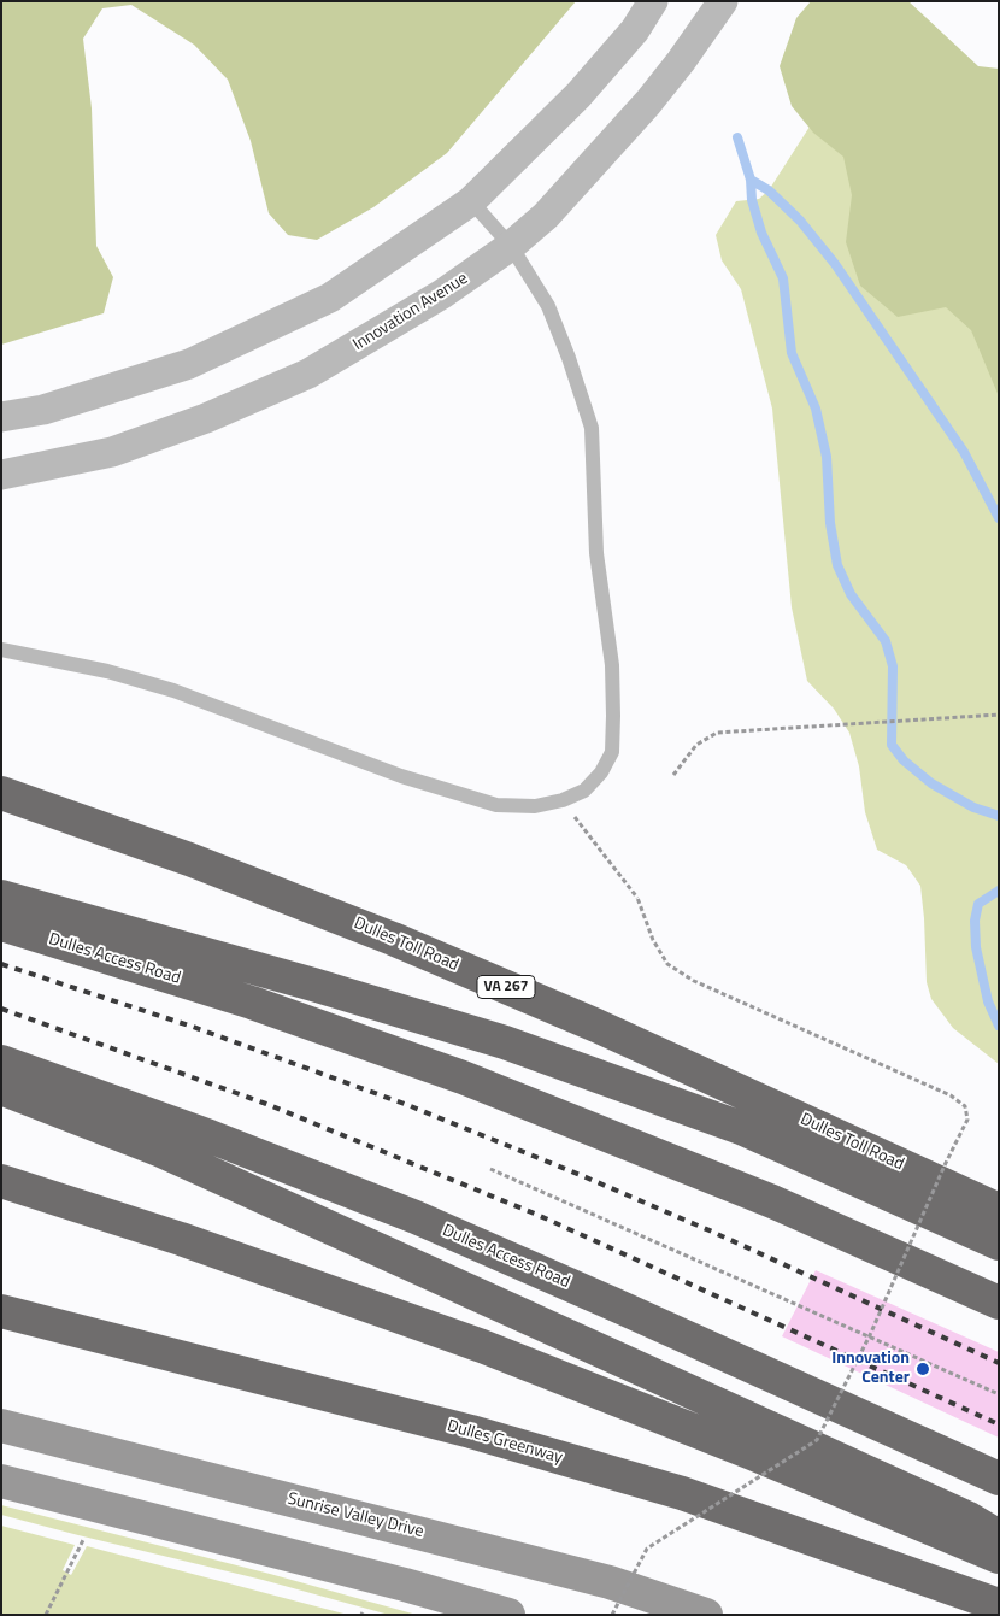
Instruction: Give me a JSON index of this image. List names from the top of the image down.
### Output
{
  "streets": {
    "highway": [
      "Dulles Toll Road",
      "Dulles Access Road",
      "VA 267",
      "Dulles Greenway"
    ],
    "main road": ["Sunrise Valley Drive"],
    "street": ["Innovation Avenue"]
  },
  "places": ["Innovation Center"]
}
